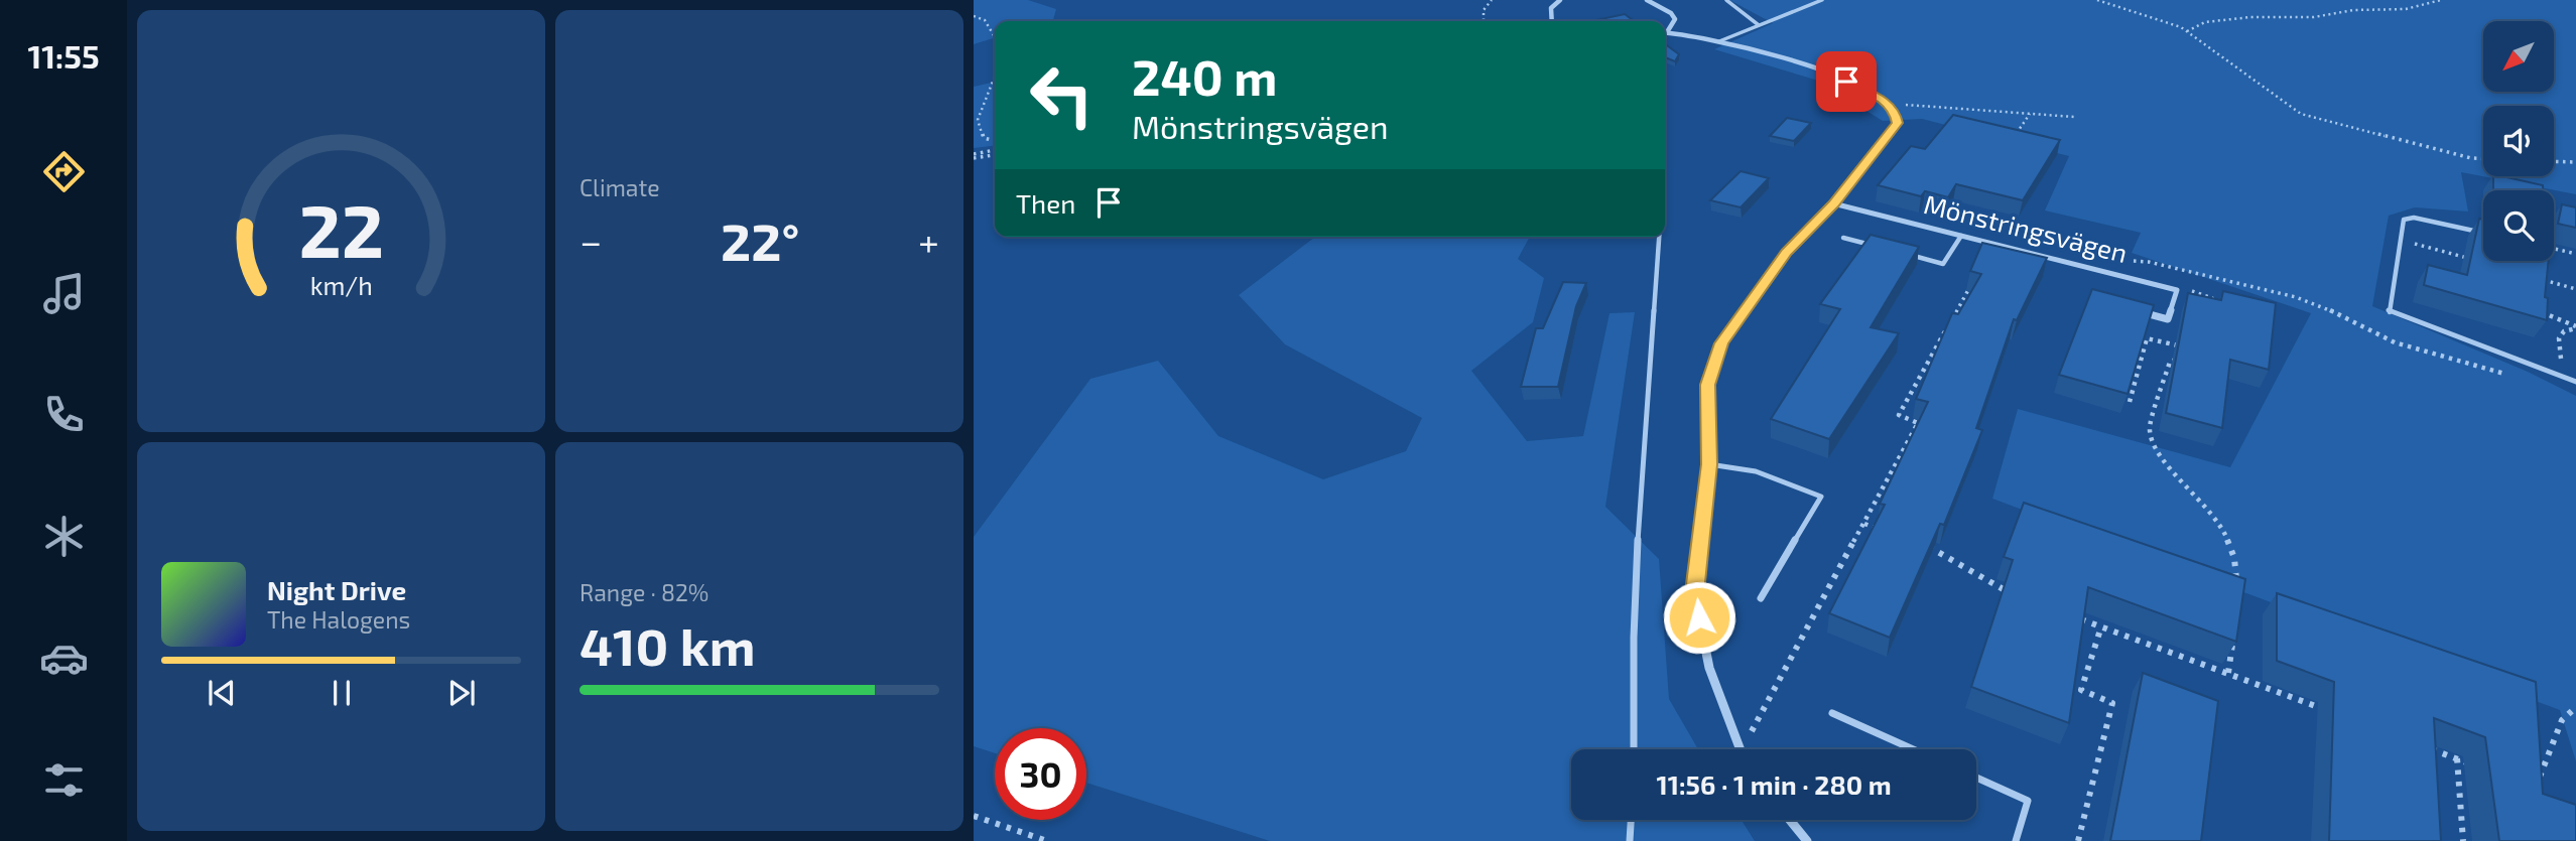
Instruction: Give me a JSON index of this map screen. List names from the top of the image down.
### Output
{
  "streets": {
    "street": ["Mönstringsvägen"]
  },
  "north": "bottom left",
  "page": {
    "tabs": "11:55",
    "tile": [
      "Climate",
      ["Range · 82%", "410 km"]
    ],
    "turn": ["240 m", "Mönstringsvägen"],
    "then": "Then",
    "heat": ["−", "22°", "+"],
    "song": ["Night Drive", "The Halogens"],
    "limit": "30",
    "trip": "11:56 · 1 min · 280 m",
    "gauge": ["22", "km/h"]
  }
}
